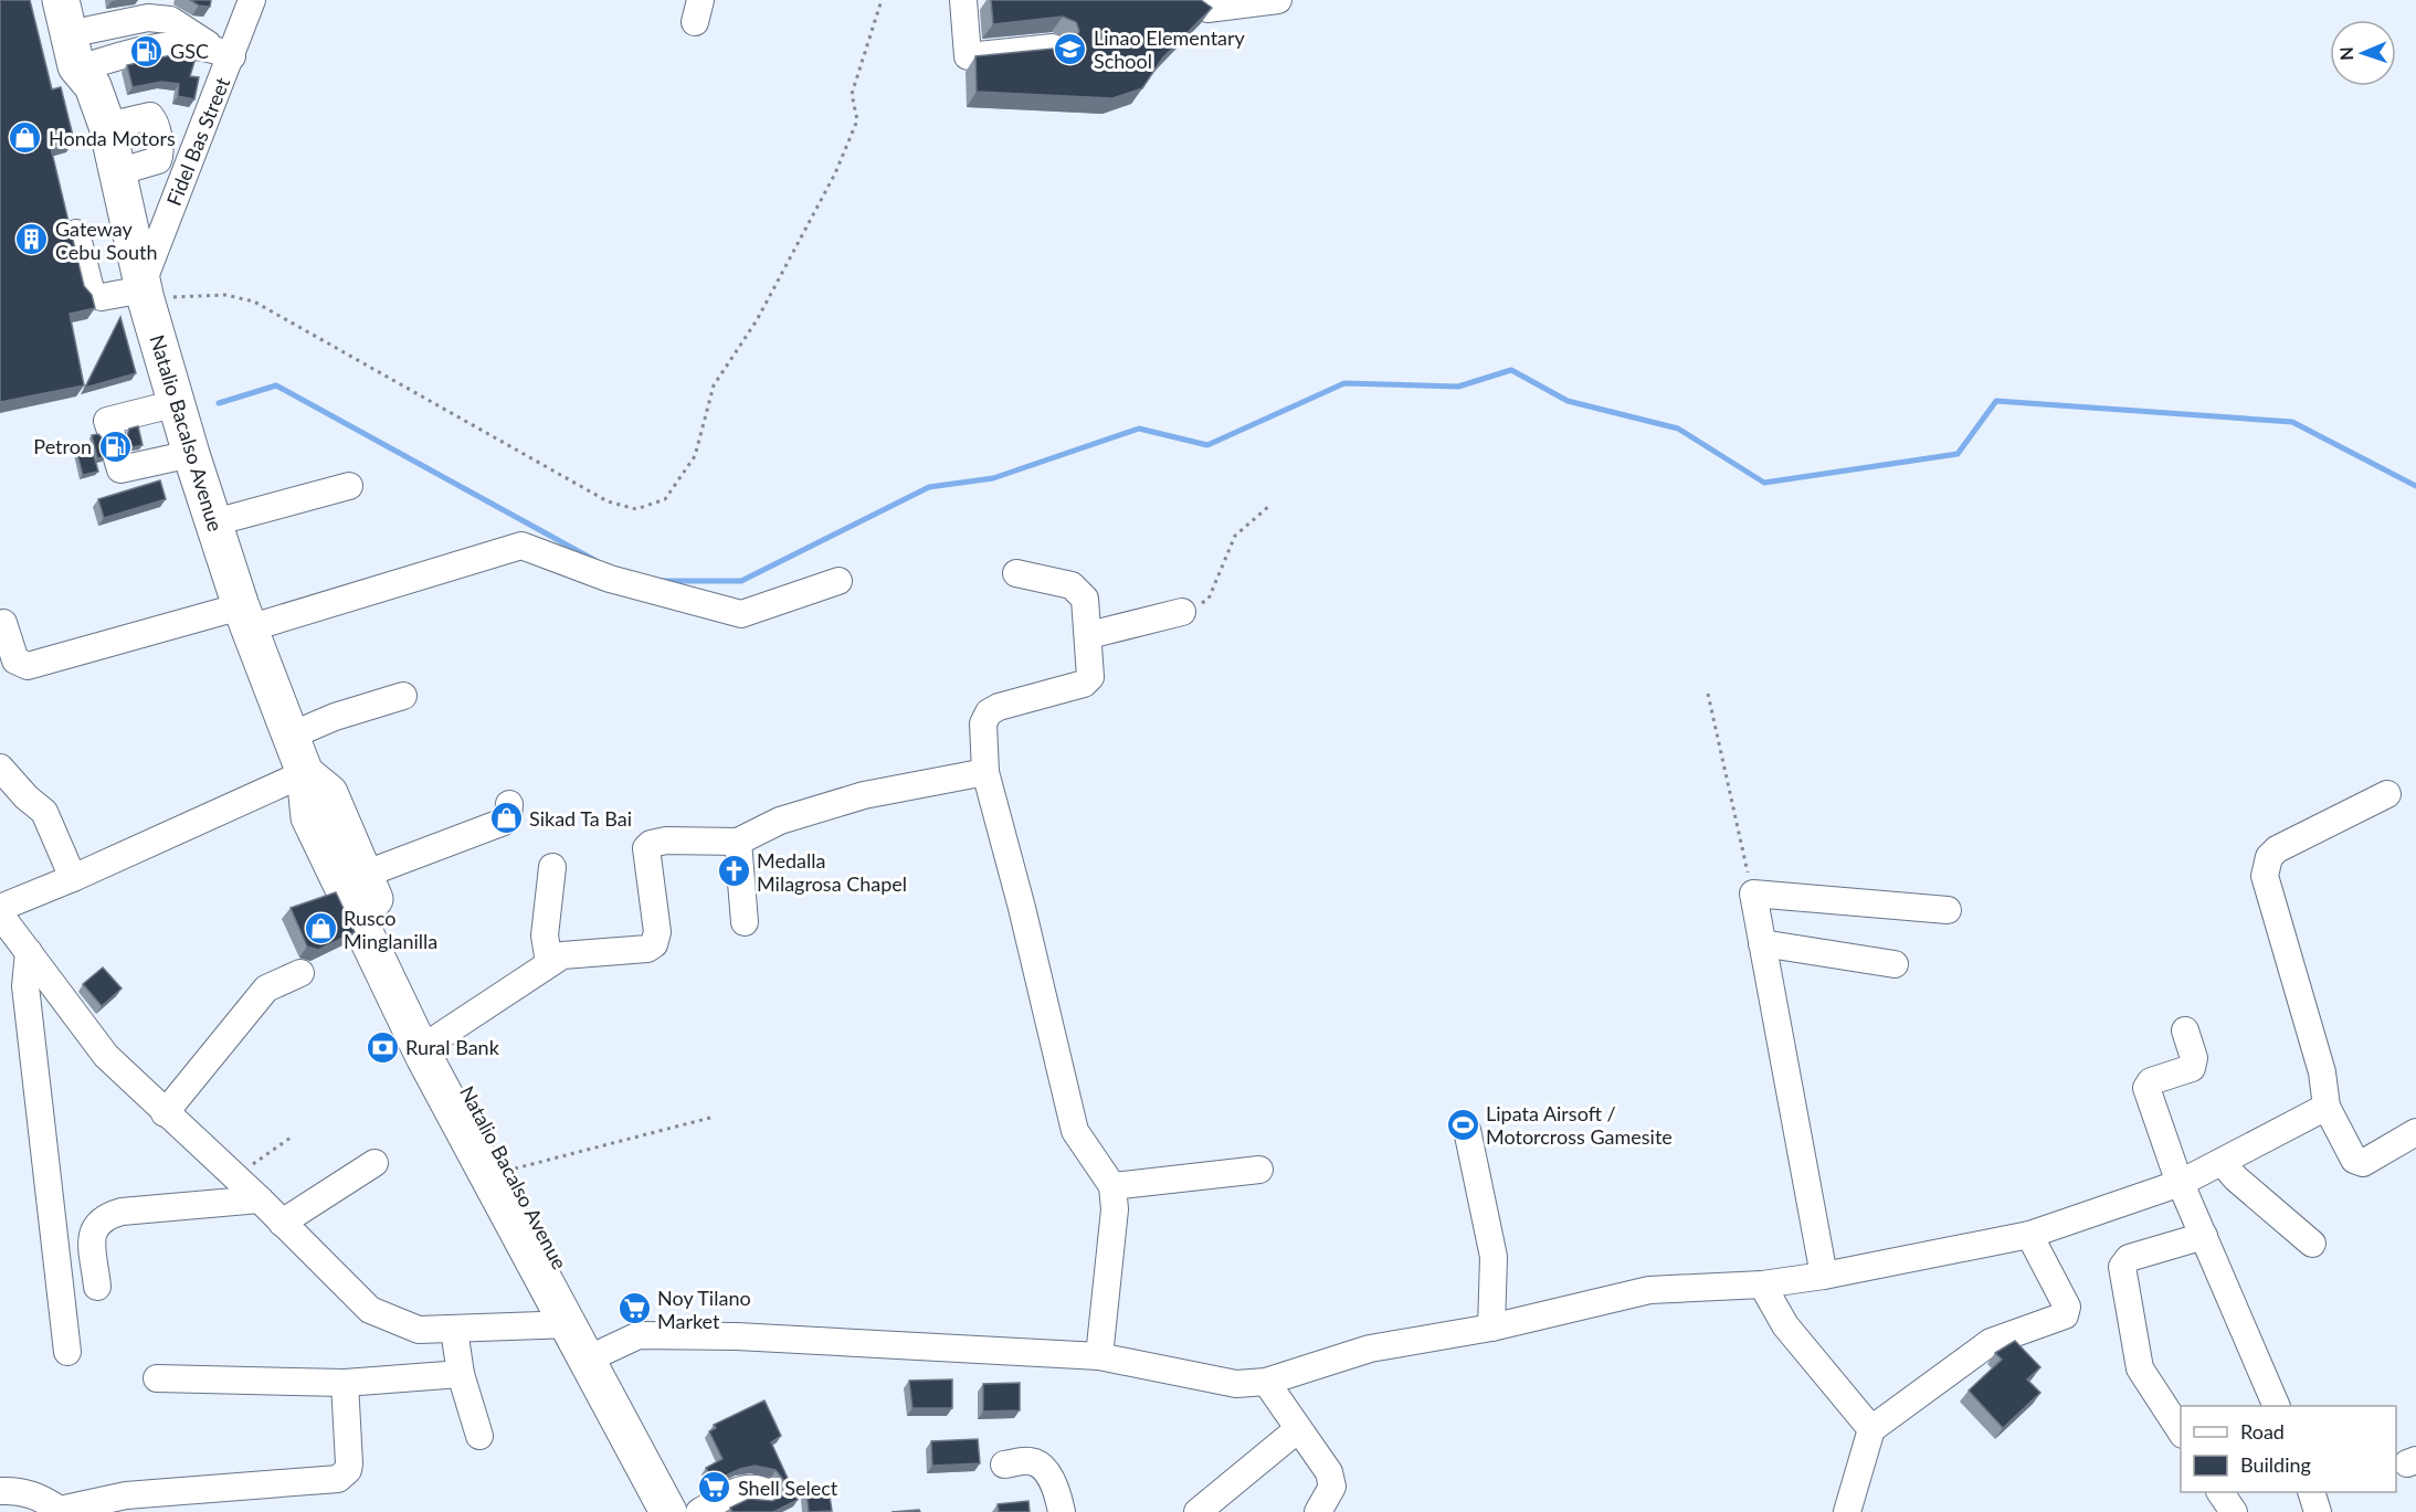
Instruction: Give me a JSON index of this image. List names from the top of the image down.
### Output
{
  "streets": {
    "highway": ["Natalio Bacalso Avenue"],
    "street": ["Fidel Bas Street"]
  },
  "crossings": [
    ["Fidel Bas Street", "Natalio Bacalso Avenue"]
  ],
  "places": {
    "school or university": ["Linao Elementary School"],
    "fuel station": ["GSC", "Petron"],
    "shop": ["Honda Motors", "Sikad Ta Bai", "Rusco Minglanilla"],
    "building": ["Gateway Cebu South"],
    "church": ["Medalla Milagrosa Chapel"],
    "bank": ["Rural Bank"],
    "sports": ["Lipata Airsoft / Motorcross Gamesite"],
    "supermarket": ["Noy Tilano Market", "Shell Select"]
  },
  "legend": ["Road", "Building"],
  "north": "left"
}
